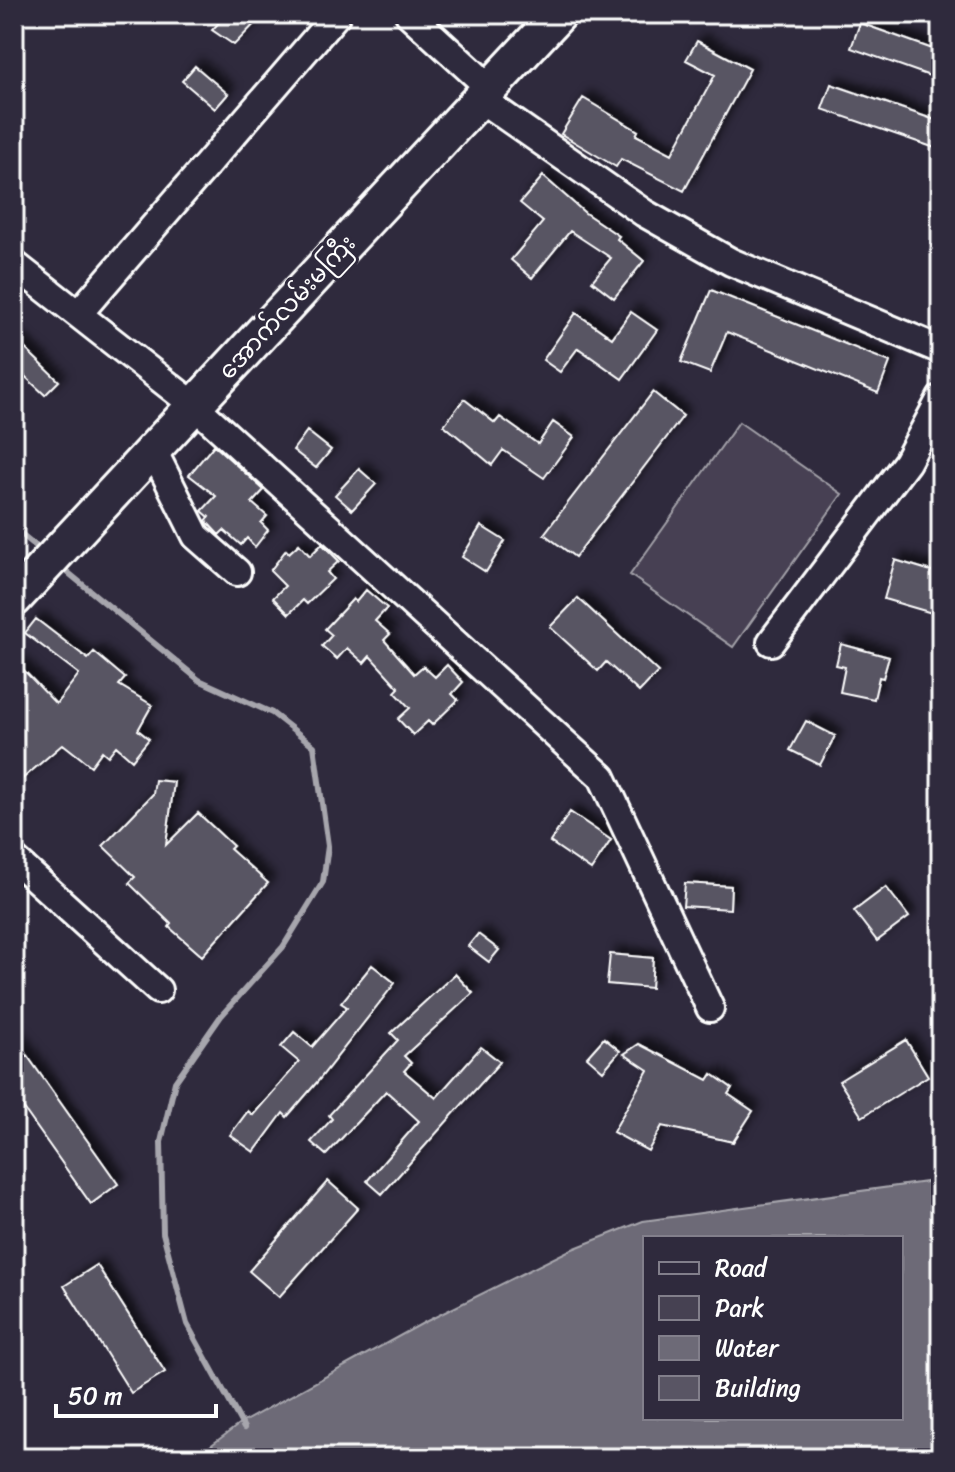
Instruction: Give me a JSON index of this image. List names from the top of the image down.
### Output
{
  "streets": {
    "main road": ["အောက်လမ်းမကြီး"]
  },
  "legend": [
    "Road",
    "Park",
    "Water",
    "Building"
  ],
  "scale_bar": "50 m"
}
